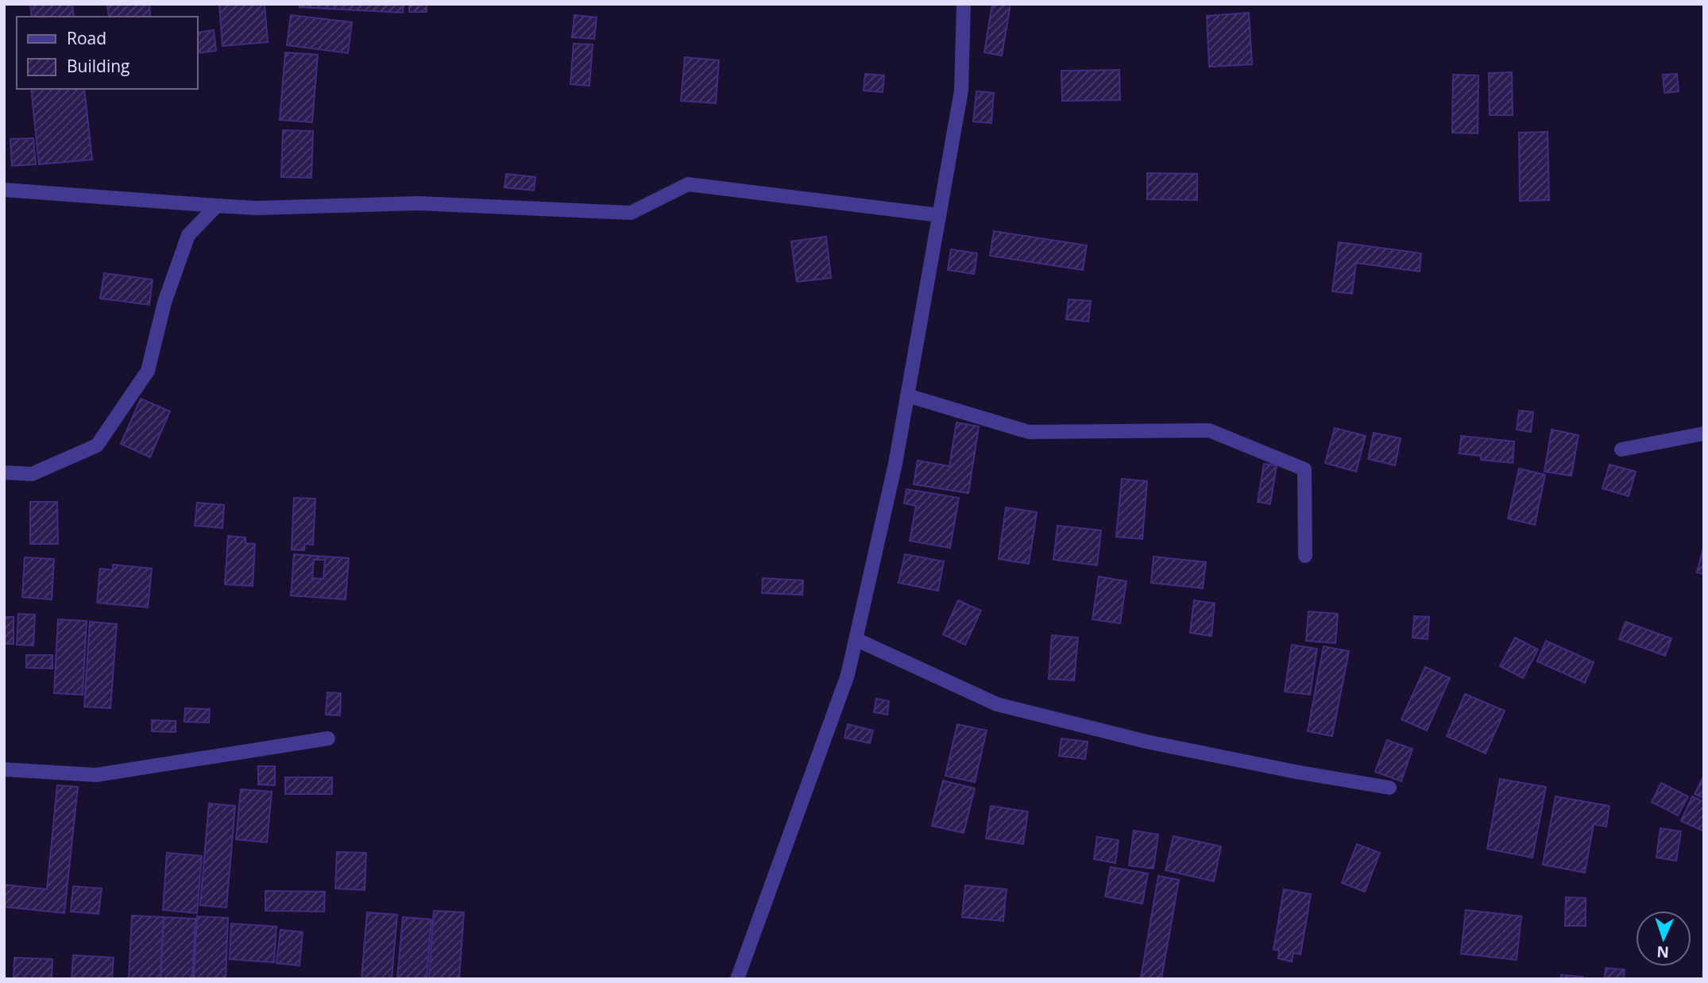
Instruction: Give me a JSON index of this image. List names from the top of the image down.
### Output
{
  "legend": ["Road", "Building"],
  "north": "bottom"
}
